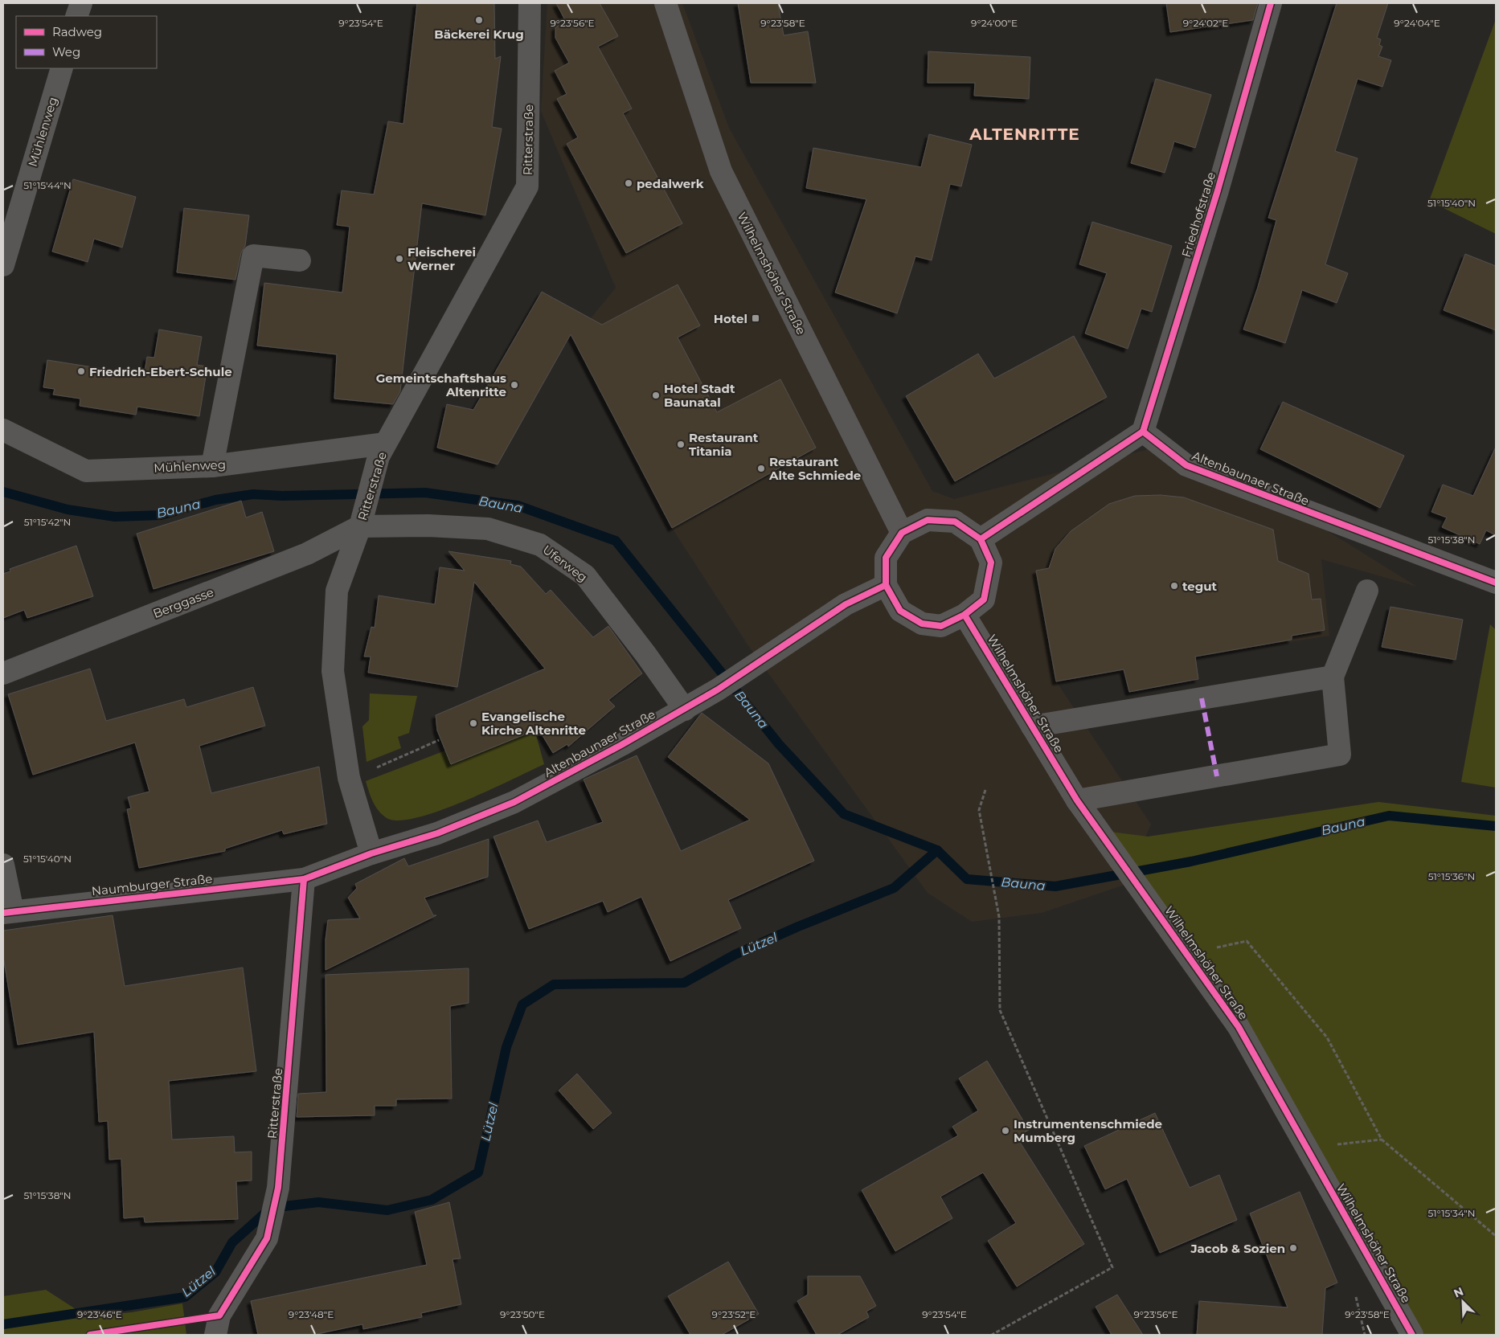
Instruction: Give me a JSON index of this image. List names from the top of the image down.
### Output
{
  "streets": {
    "street": [
      "Mühlenweg",
      "Ritterstraße",
      "Friedhofstraße",
      "Wilhelmshöher Straße",
      "Altenbaunaer Straße",
      "Uferweg",
      "Berggasse",
      "Naumburger Straße"
    ]
  },
  "crossings": [
    ["Mühlenweg", "Ritterstraße"],
    ["Ritterstraße", "Altenbaunaer Straße"],
    ["Ritterstraße", "Uferweg"],
    ["Ritterstraße", "Berggasse"],
    ["Ritterstraße", "Naumburger Straße"],
    ["Friedhofstraße", "Altenbaunaer Straße"],
    ["Wilhelmshöher Straße", "Altenbaunaer Straße"],
    ["Altenbaunaer Straße", "Uferweg"],
    ["Altenbaunaer Straße", "Naumburger Straße"],
    ["Uferweg", "Berggasse"]
  ],
  "districts": ["ALTENRITTE"],
  "water": ["Bauna", "Lützel"],
  "places": {
    "other": [
      "Bäckerei Krug",
      "pedalwerk",
      "Fleischerei Werner",
      "Friedrich-Ebert-Schule",
      "Gemeintschaftshaus Altenritte",
      "Hotel Stadt Baunatal",
      "Restaurant Titania",
      "Restaurant Alte Schmiede",
      "tegut",
      "Evangelische Kirche Altenritte",
      "Instrumentenschmiede Mumberg",
      "Jacob & Sozien"
    ],
    "transit": ["Hotel"]
  },
  "legend": ["Radweg", "Weg"],
  "north": "top left",
  "coordinates": [
    "9°23'54\"E",
    "9°23'56\"E",
    "9°23'58\"E",
    "9°24'00\"E",
    "9°24'02\"E",
    "9°24'04\"E",
    "51°15'44\"N",
    "51°15'40\"N",
    "51°15'42\"N",
    "51°15'38\"N",
    "51°15'36\"N",
    "51°15'34\"N",
    "9°23'46\"E",
    "9°23'48\"E",
    "9°23'50\"E",
    "9°23'52\"E"
  ]
}
